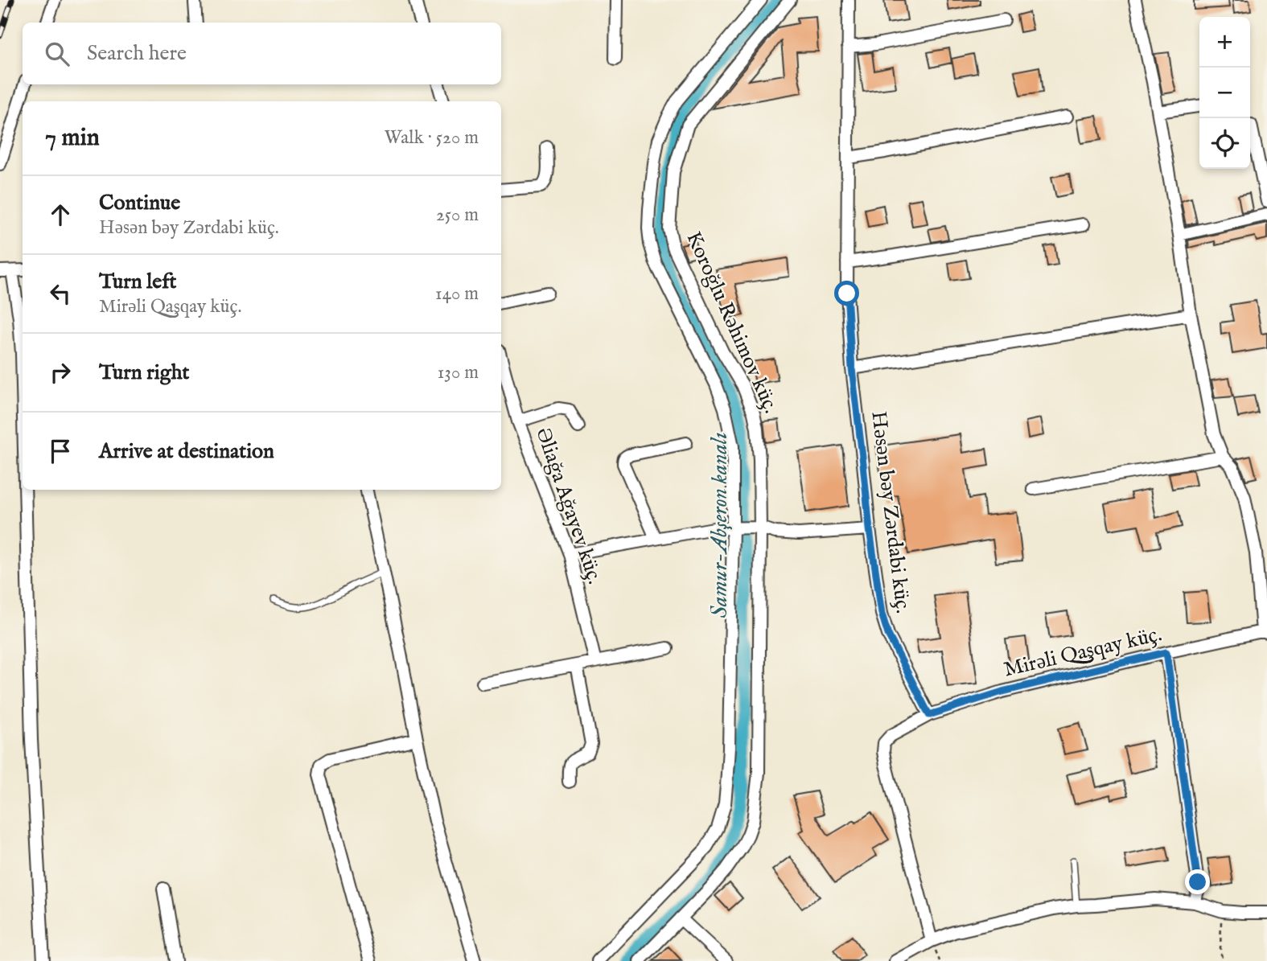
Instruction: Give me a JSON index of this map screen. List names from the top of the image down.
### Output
{
  "streets": {
    "street": [
      "Koroğlu Rəhimov küç.",
      "Əliağa Ağayev küç.",
      "Həsən bəy Zərdabi küç.",
      "Mirəli Qaşqay küç."
    ]
  },
  "crossings": [
    ["Həsən bəy Zərdabi küç.", "Mirəli Qaşqay küç."]
  ],
  "water": ["Samur-Abşeron kanalı"],
  "page": {
    "map_buttons": ["+", "−"],
    "search": "Search here",
    "heading": ["7 min", "Walk · 520 m"],
    "list": [
      ["Continue", "Həsən bəy Zərdabi küç.", "250 m"],
      ["Turn left", "Mirəli Qaşqay küç.", "140 m"],
      ["Turn right", "130 m"],
      "Arrive at destination"
    ]
  }
}
